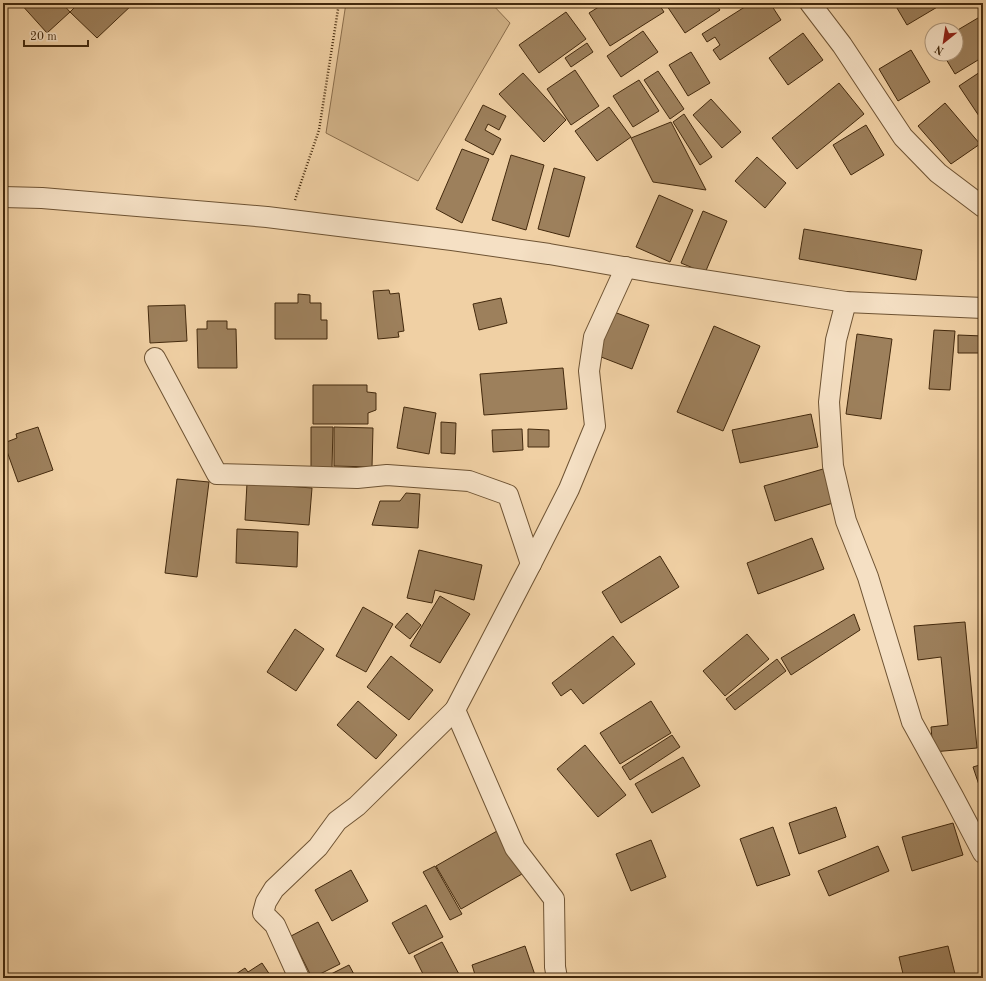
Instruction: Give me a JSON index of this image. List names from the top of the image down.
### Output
{
  "scale_bar": "20 m",
  "north": "bottom left"
}
